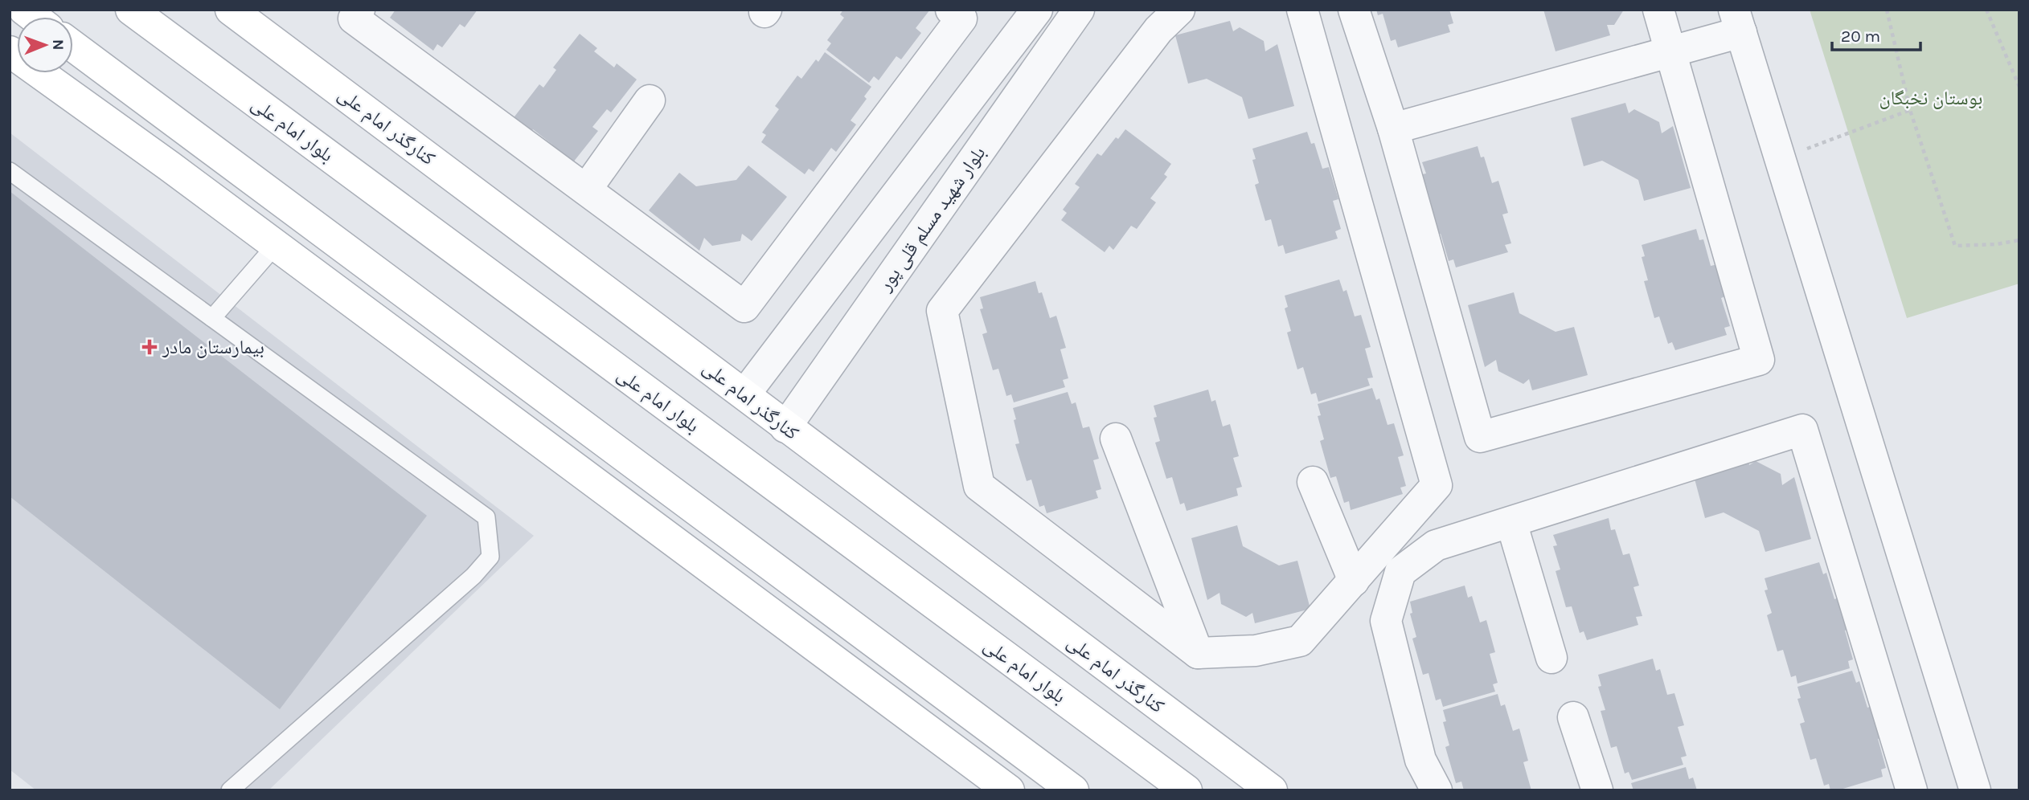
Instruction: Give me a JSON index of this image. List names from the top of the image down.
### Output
{
  "streets": {
    "main road": ["کنارگذر امام علی", "بلوار امام علی"],
    "street": ["بلوار شهید مسلم قلی پور"]
  },
  "crossings": [
    ["کنارگذر امام علی", "بلوار شهید مسلم قلی پور"]
  ],
  "parks": ["بوستان نخبگان"],
  "places": {
    "health": ["بیمارستان مادر"]
  },
  "scale_bar": "20 m",
  "north": "right"
}
